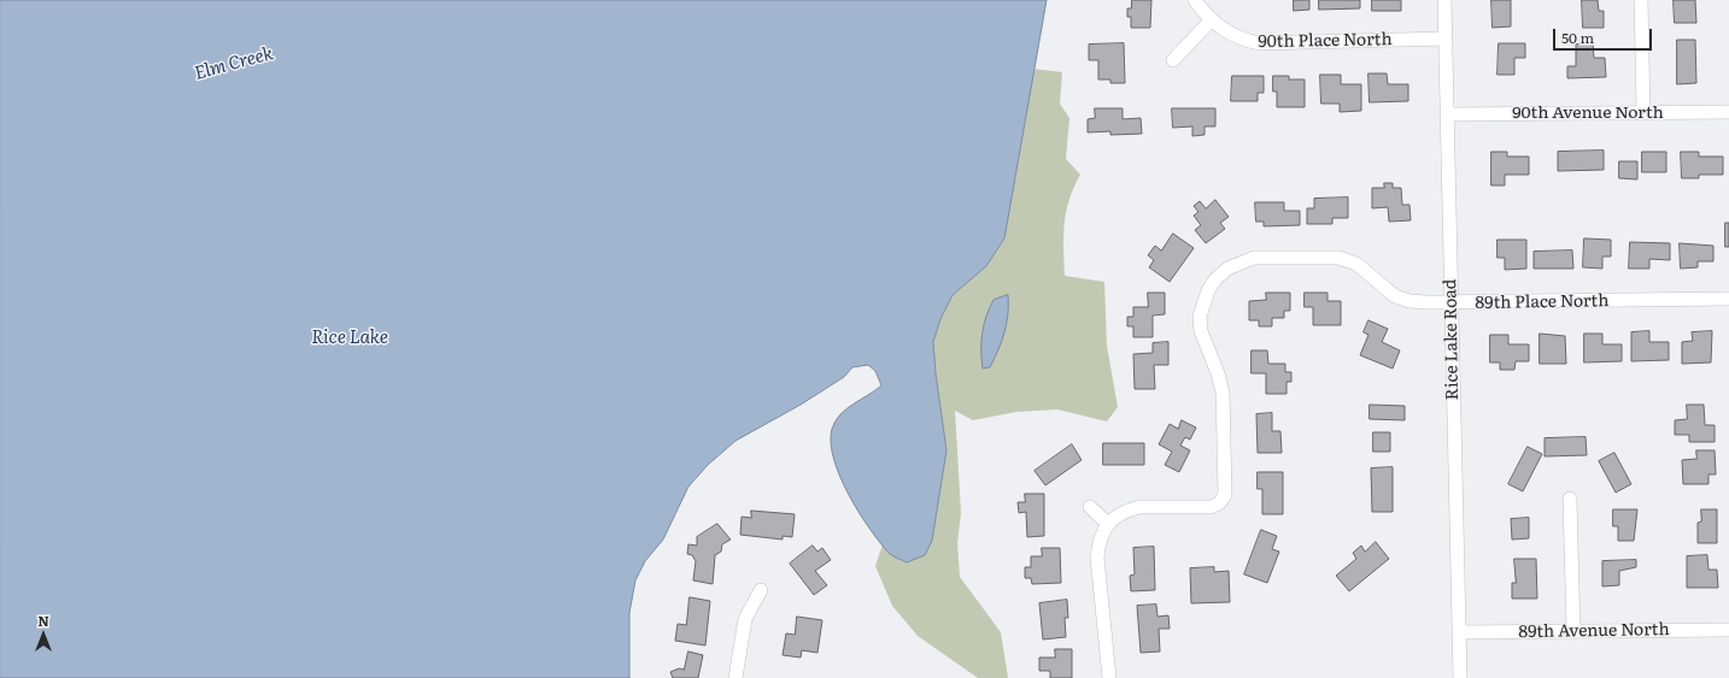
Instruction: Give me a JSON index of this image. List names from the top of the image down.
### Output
{
  "streets": {
    "street": [
      "90th Place North",
      "90th Avenue North",
      "89th Place North",
      "Rice Lake Road",
      "89th Avenue North"
    ]
  },
  "crossings": [
    ["90th Place North", "Rice Lake Road"],
    ["90th Avenue North", "Rice Lake Road"],
    ["89th Place North", "Rice Lake Road"],
    ["Rice Lake Road", "89th Avenue North"]
  ],
  "water": ["Elm Creek", "Rice Lake"],
  "scale_bar": "50 m",
  "north": "top"
}
